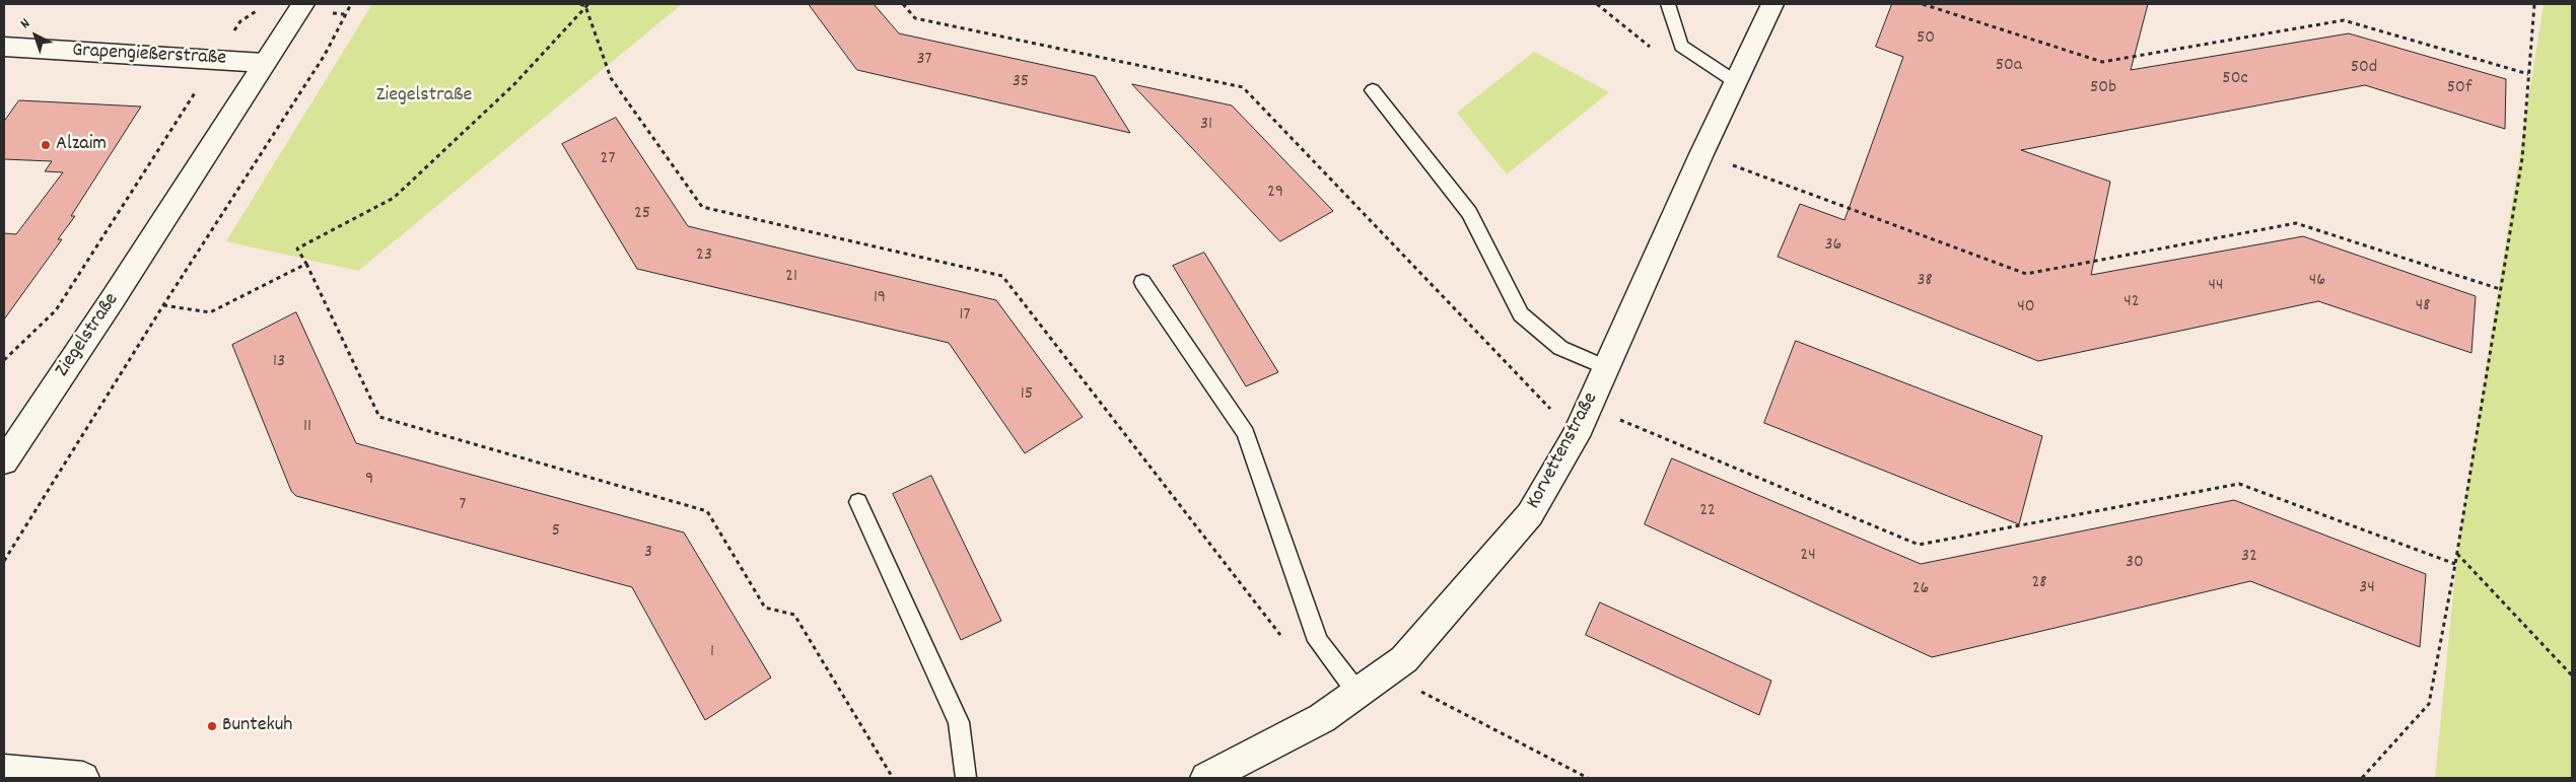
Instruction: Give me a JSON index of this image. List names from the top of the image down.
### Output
{
  "streets": {
    "street": ["Grapengießerstraße", "Ziegelstraße", "Korvettenstraße"]
  },
  "crossings": [
    ["Grapengießerstraße", "Ziegelstraße"]
  ],
  "parks": ["Ziegelstraße"],
  "places": ["Alzaim", "Buntekuh"],
  "house_numbers": [
    "50",
    "37",
    "50a",
    "50d",
    "50c",
    "35",
    "50b",
    "50f",
    "31",
    "27",
    "29",
    "25",
    "36",
    "23",
    "21",
    "38",
    "46",
    "44",
    "19",
    "42",
    "48",
    "40",
    "17",
    "13",
    "15",
    "11",
    "9",
    "7",
    "22",
    "5",
    "3",
    "24",
    "32",
    "30",
    "28",
    "34",
    "26",
    "1"
  ],
  "north": "top left"
}
